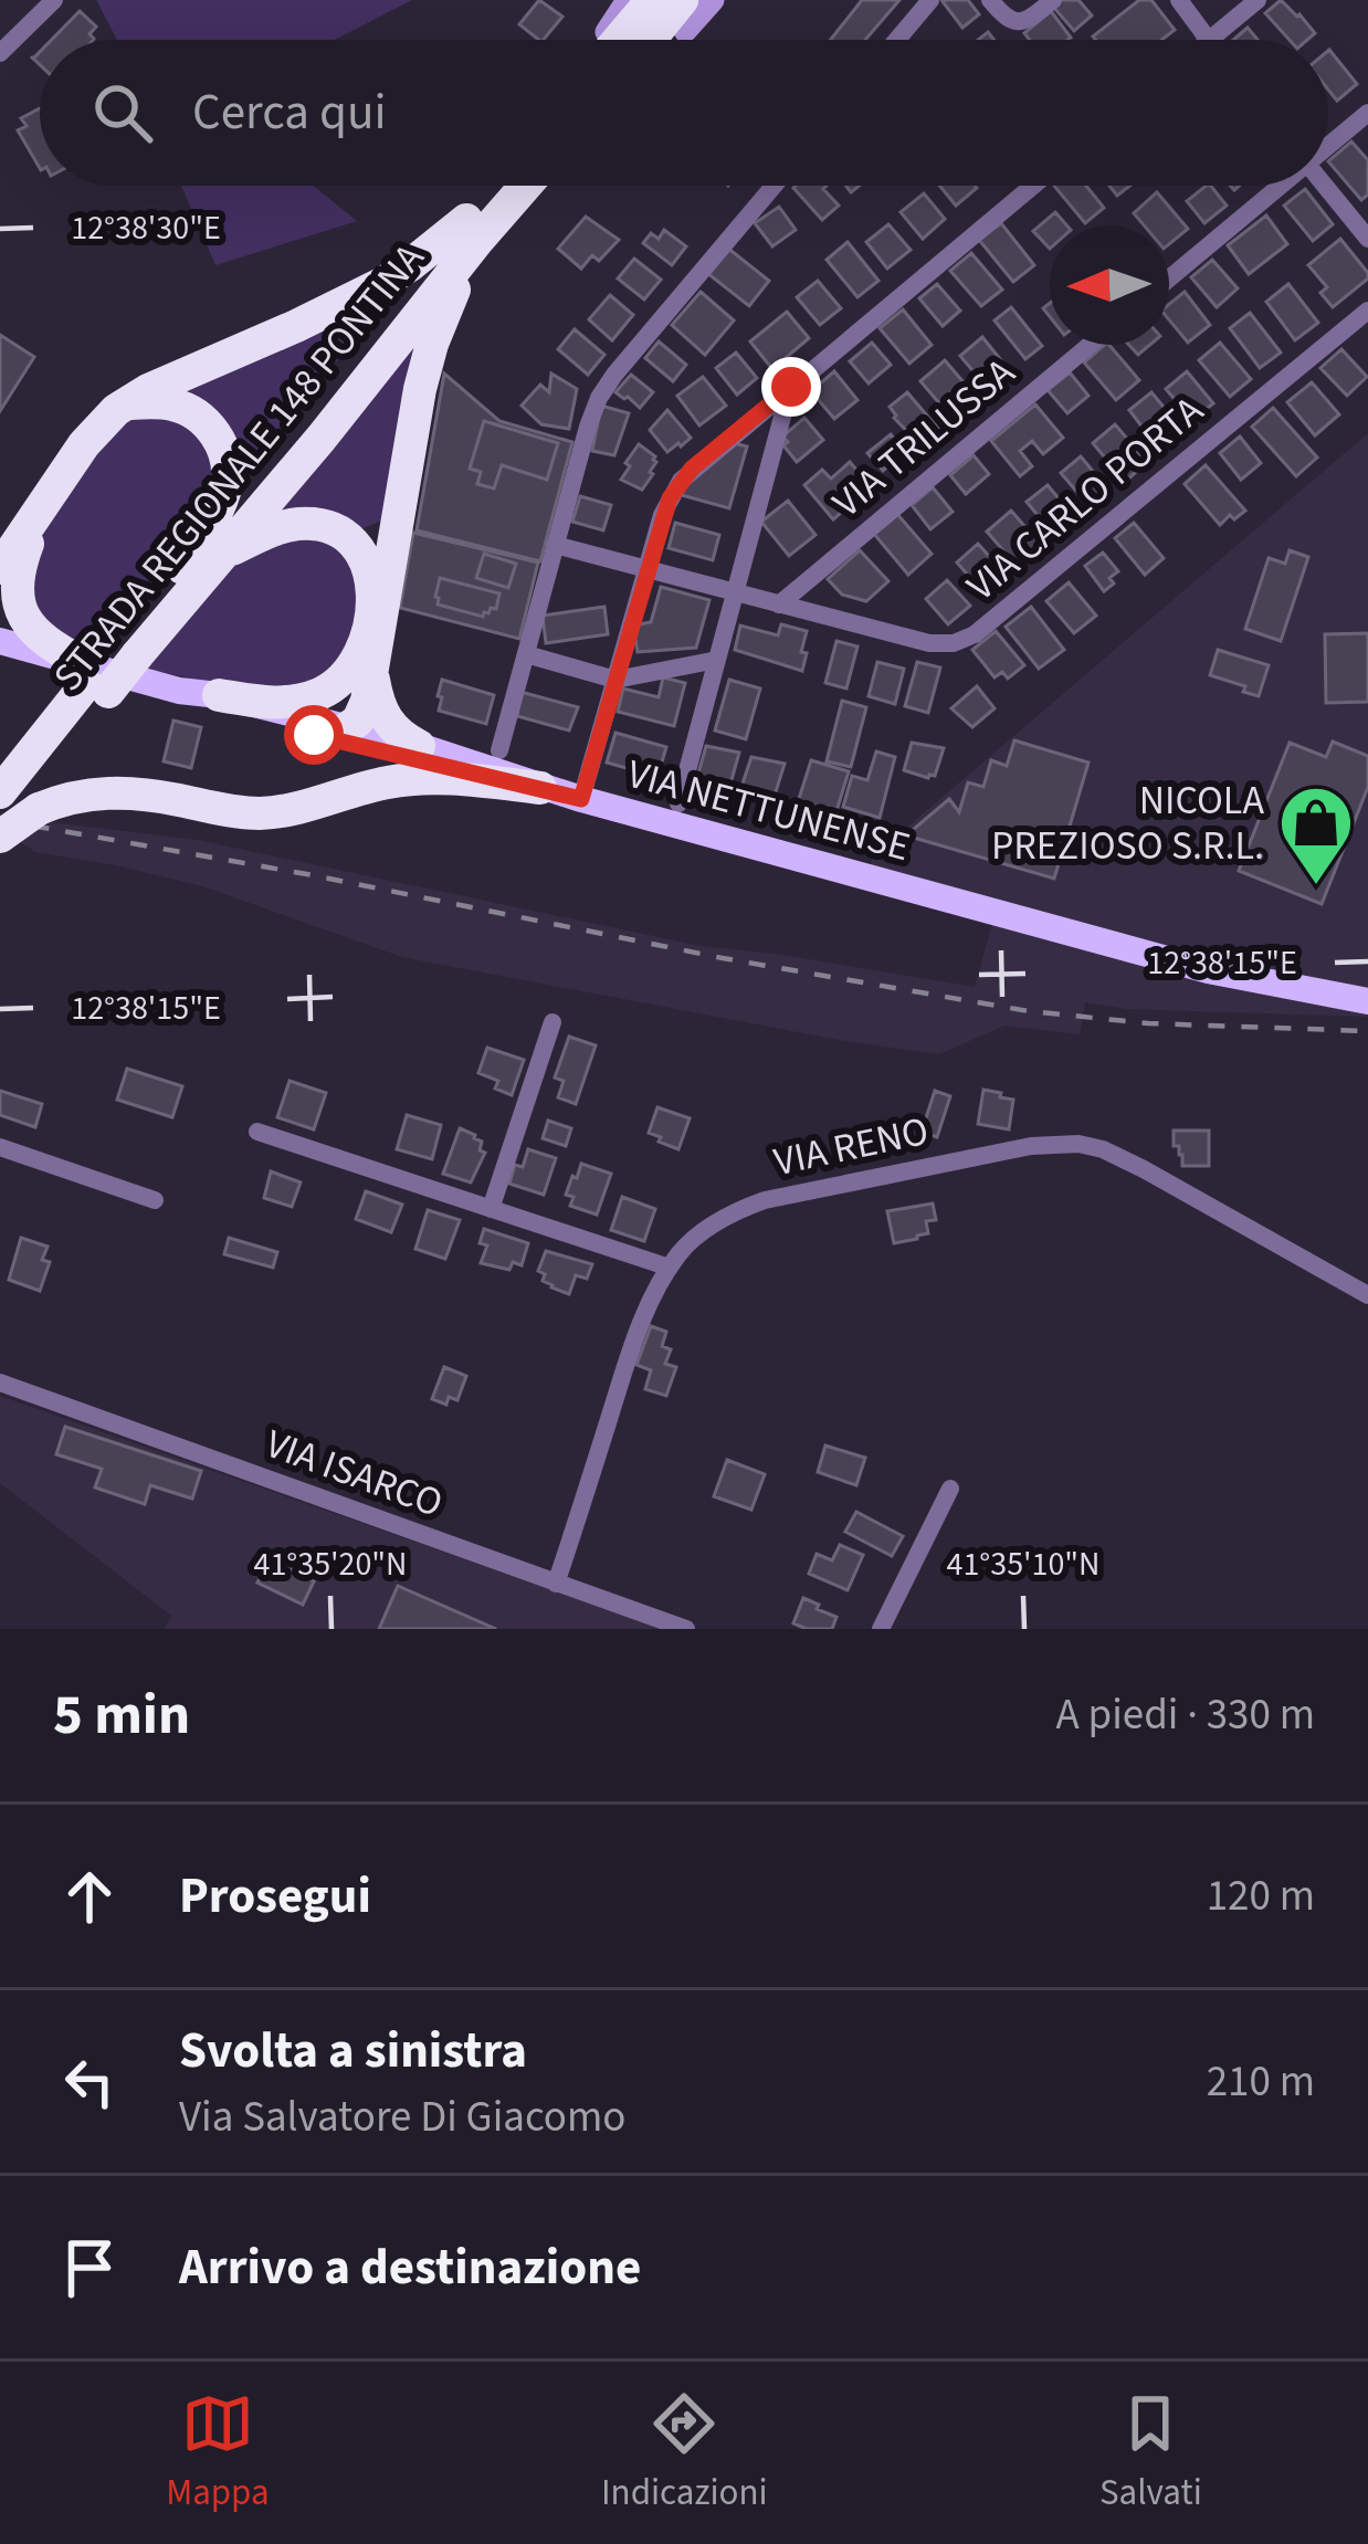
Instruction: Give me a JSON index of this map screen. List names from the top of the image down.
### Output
{
  "streets": {
    "highway": ["STRADA REGIONALE 148 PONTINA"],
    "main road": ["VIA NETTUNENSE"],
    "street": [
      "VIA TRILUSSA",
      "VIA CARLO PORTA",
      "VIA RENO",
      "VIA ISARCO"
    ]
  },
  "crossings": [
    ["VIA TRILUSSA", "VIA CARLO PORTA"],
    ["VIA RENO", "VIA ISARCO"]
  ],
  "places": {
    "shop": ["NICOLA PREZIOSO S.R.L."]
  },
  "north": "left",
  "page": {
    "search": "Cerca qui",
    "heading": ["5 min", "A piedi · 330 m"],
    "list": [
      ["Prosegui", "120 m"],
      ["Svolta a sinistra", "Via Salvatore Di Giacomo", "210 m"],
      "Arrivo a destinazione"
    ],
    "nav": ["Mappa", "Indicazioni", "Salvati"]
  },
  "coordinates": [
    "12°38'30\"E",
    "12°38'15\"E",
    "41°35'20\"N",
    "41°35'10\"N"
  ]
}
